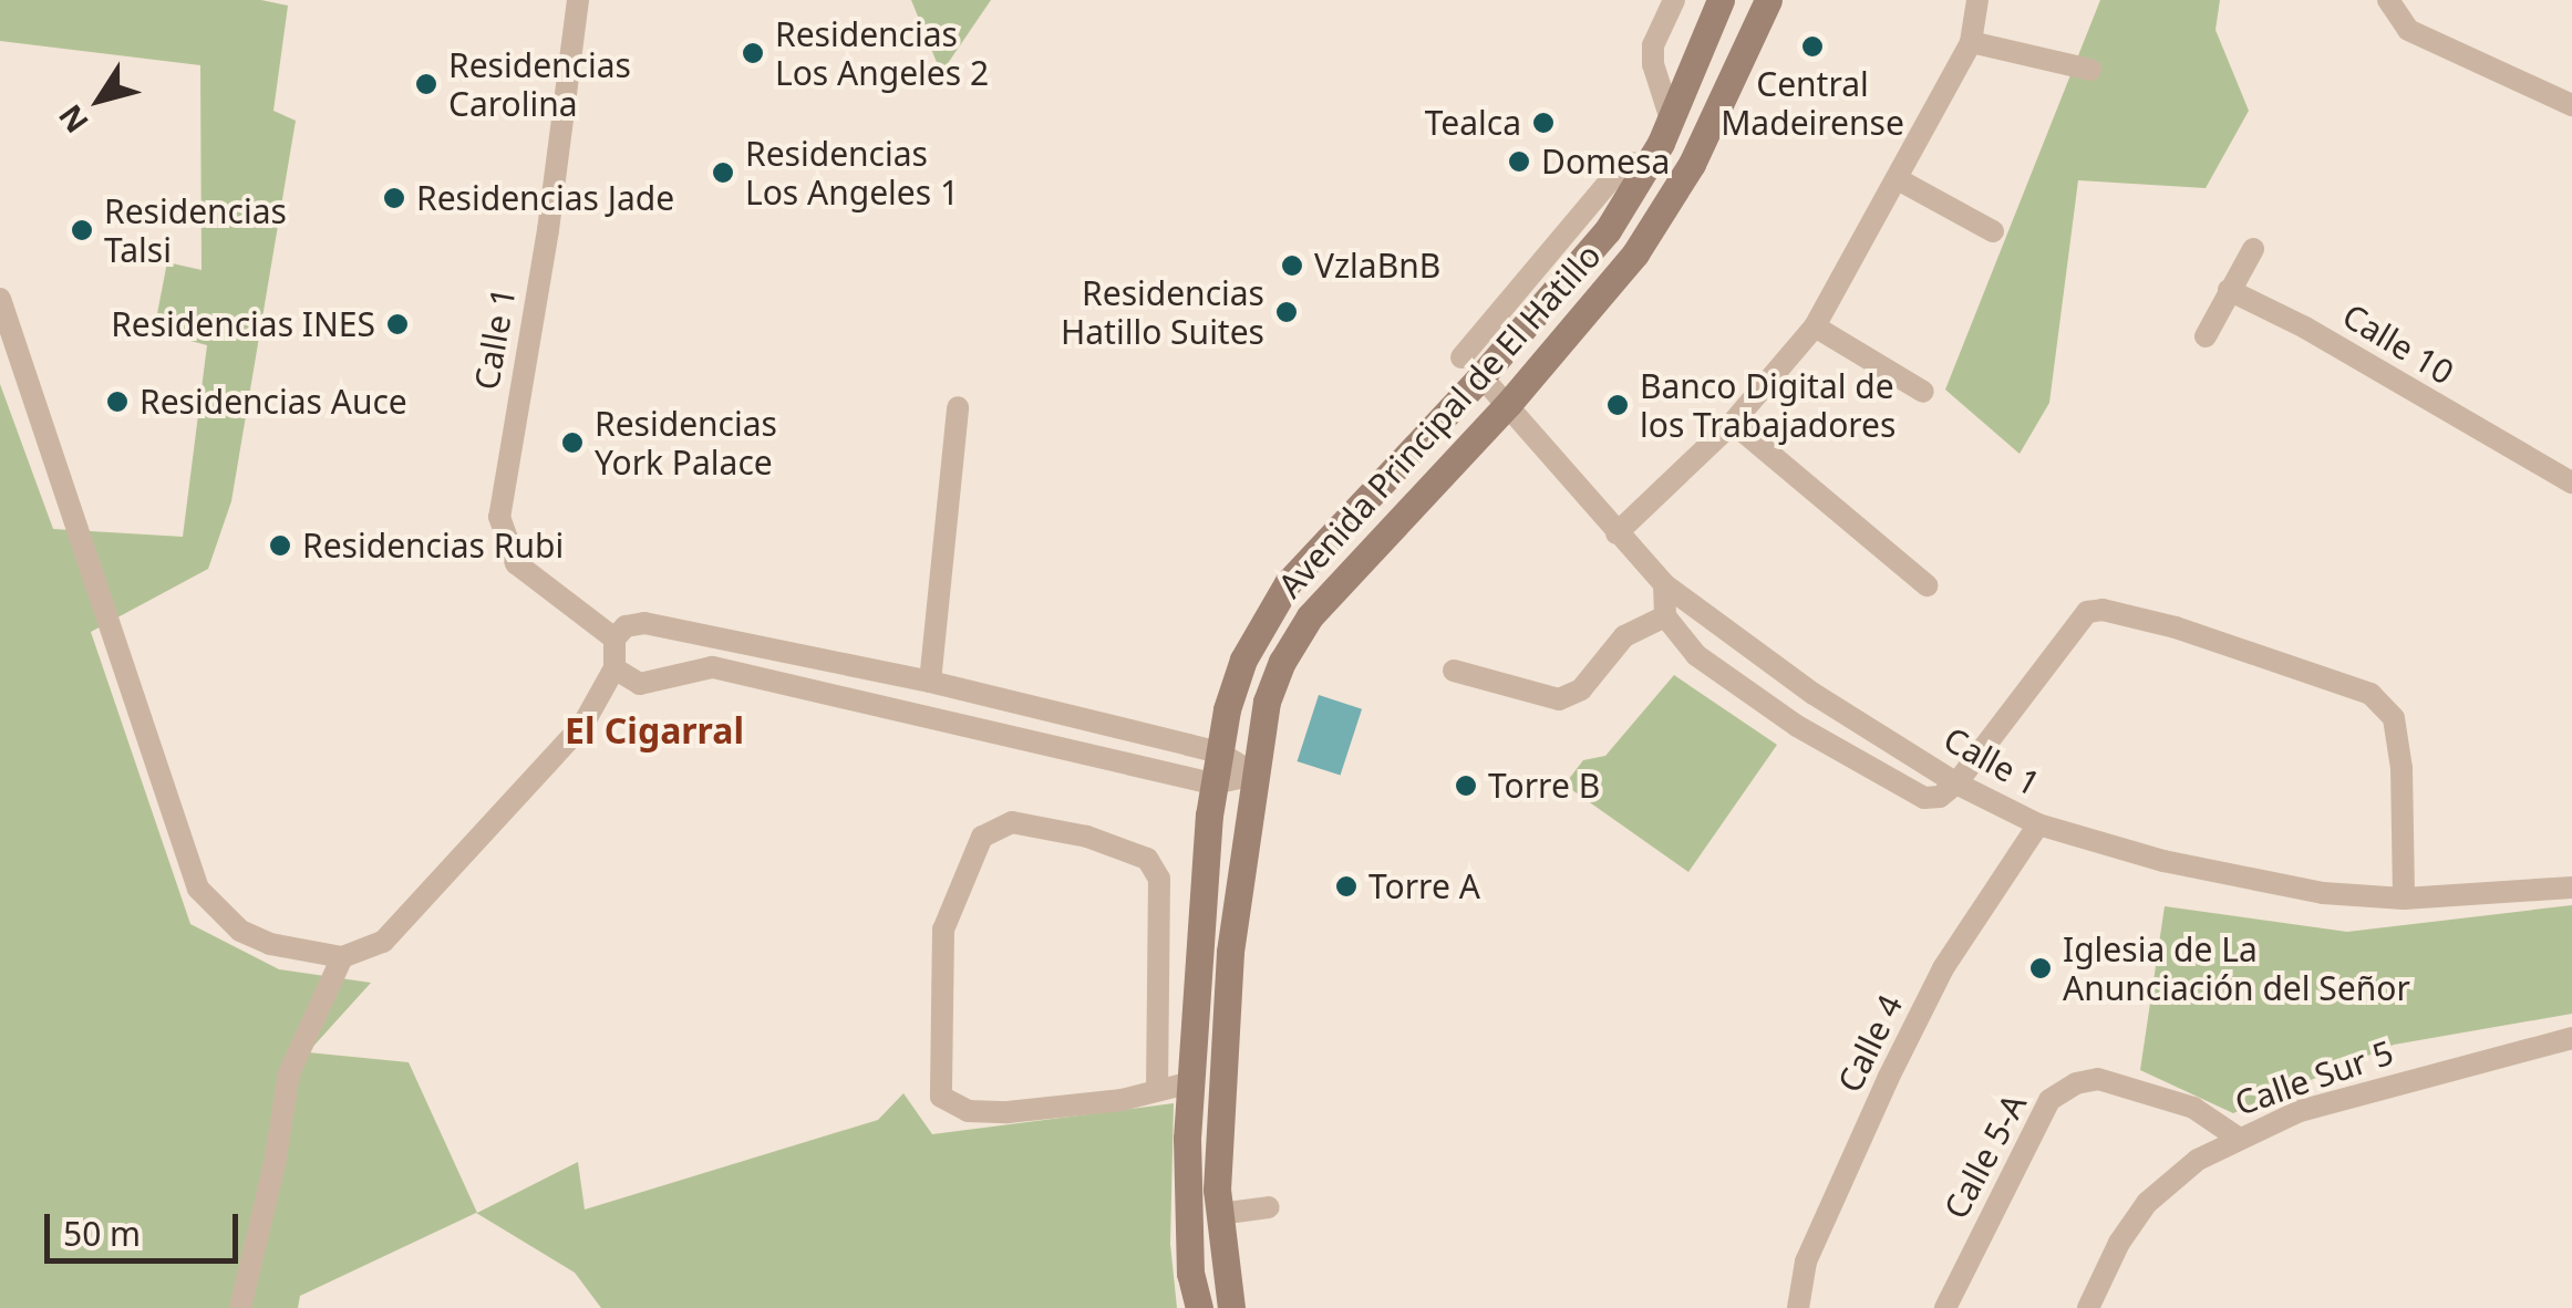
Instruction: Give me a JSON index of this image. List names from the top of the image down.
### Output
{
  "streets": {
    "main road": ["Avenida Principal de El Hatillo"],
    "street": [
      "Calle 1",
      "Calle 10",
      "Calle 4",
      "Calle Sur 5",
      "Calle 5-A"
    ]
  },
  "crossings": [
    ["Calle 1", "Avenida Principal de El Hatillo"],
    ["Calle 1", "Calle 4"],
    ["Calle Sur 5", "Calle 5-A"]
  ],
  "districts": ["El Cigarral"],
  "places": [
    "Central Madeirense",
    "Residencias Los Angeles 2",
    "Residencias Carolina",
    "Tealca",
    "Domesa",
    "Residencias Los Angeles 1",
    "Residencias Jade",
    "Residencias Talsi",
    "VzlaBnB",
    "Residencias Hatillo Suites",
    "Residencias INES",
    "Residencias Auce",
    "Banco Digital de los Trabajadores",
    "Residencias York Palace",
    "Residencias Rubi",
    "Torre B",
    "Torre A",
    "Iglesia de La Anunciación del Señor"
  ],
  "scale_bar": "50 m",
  "north": "bottom left"
}
